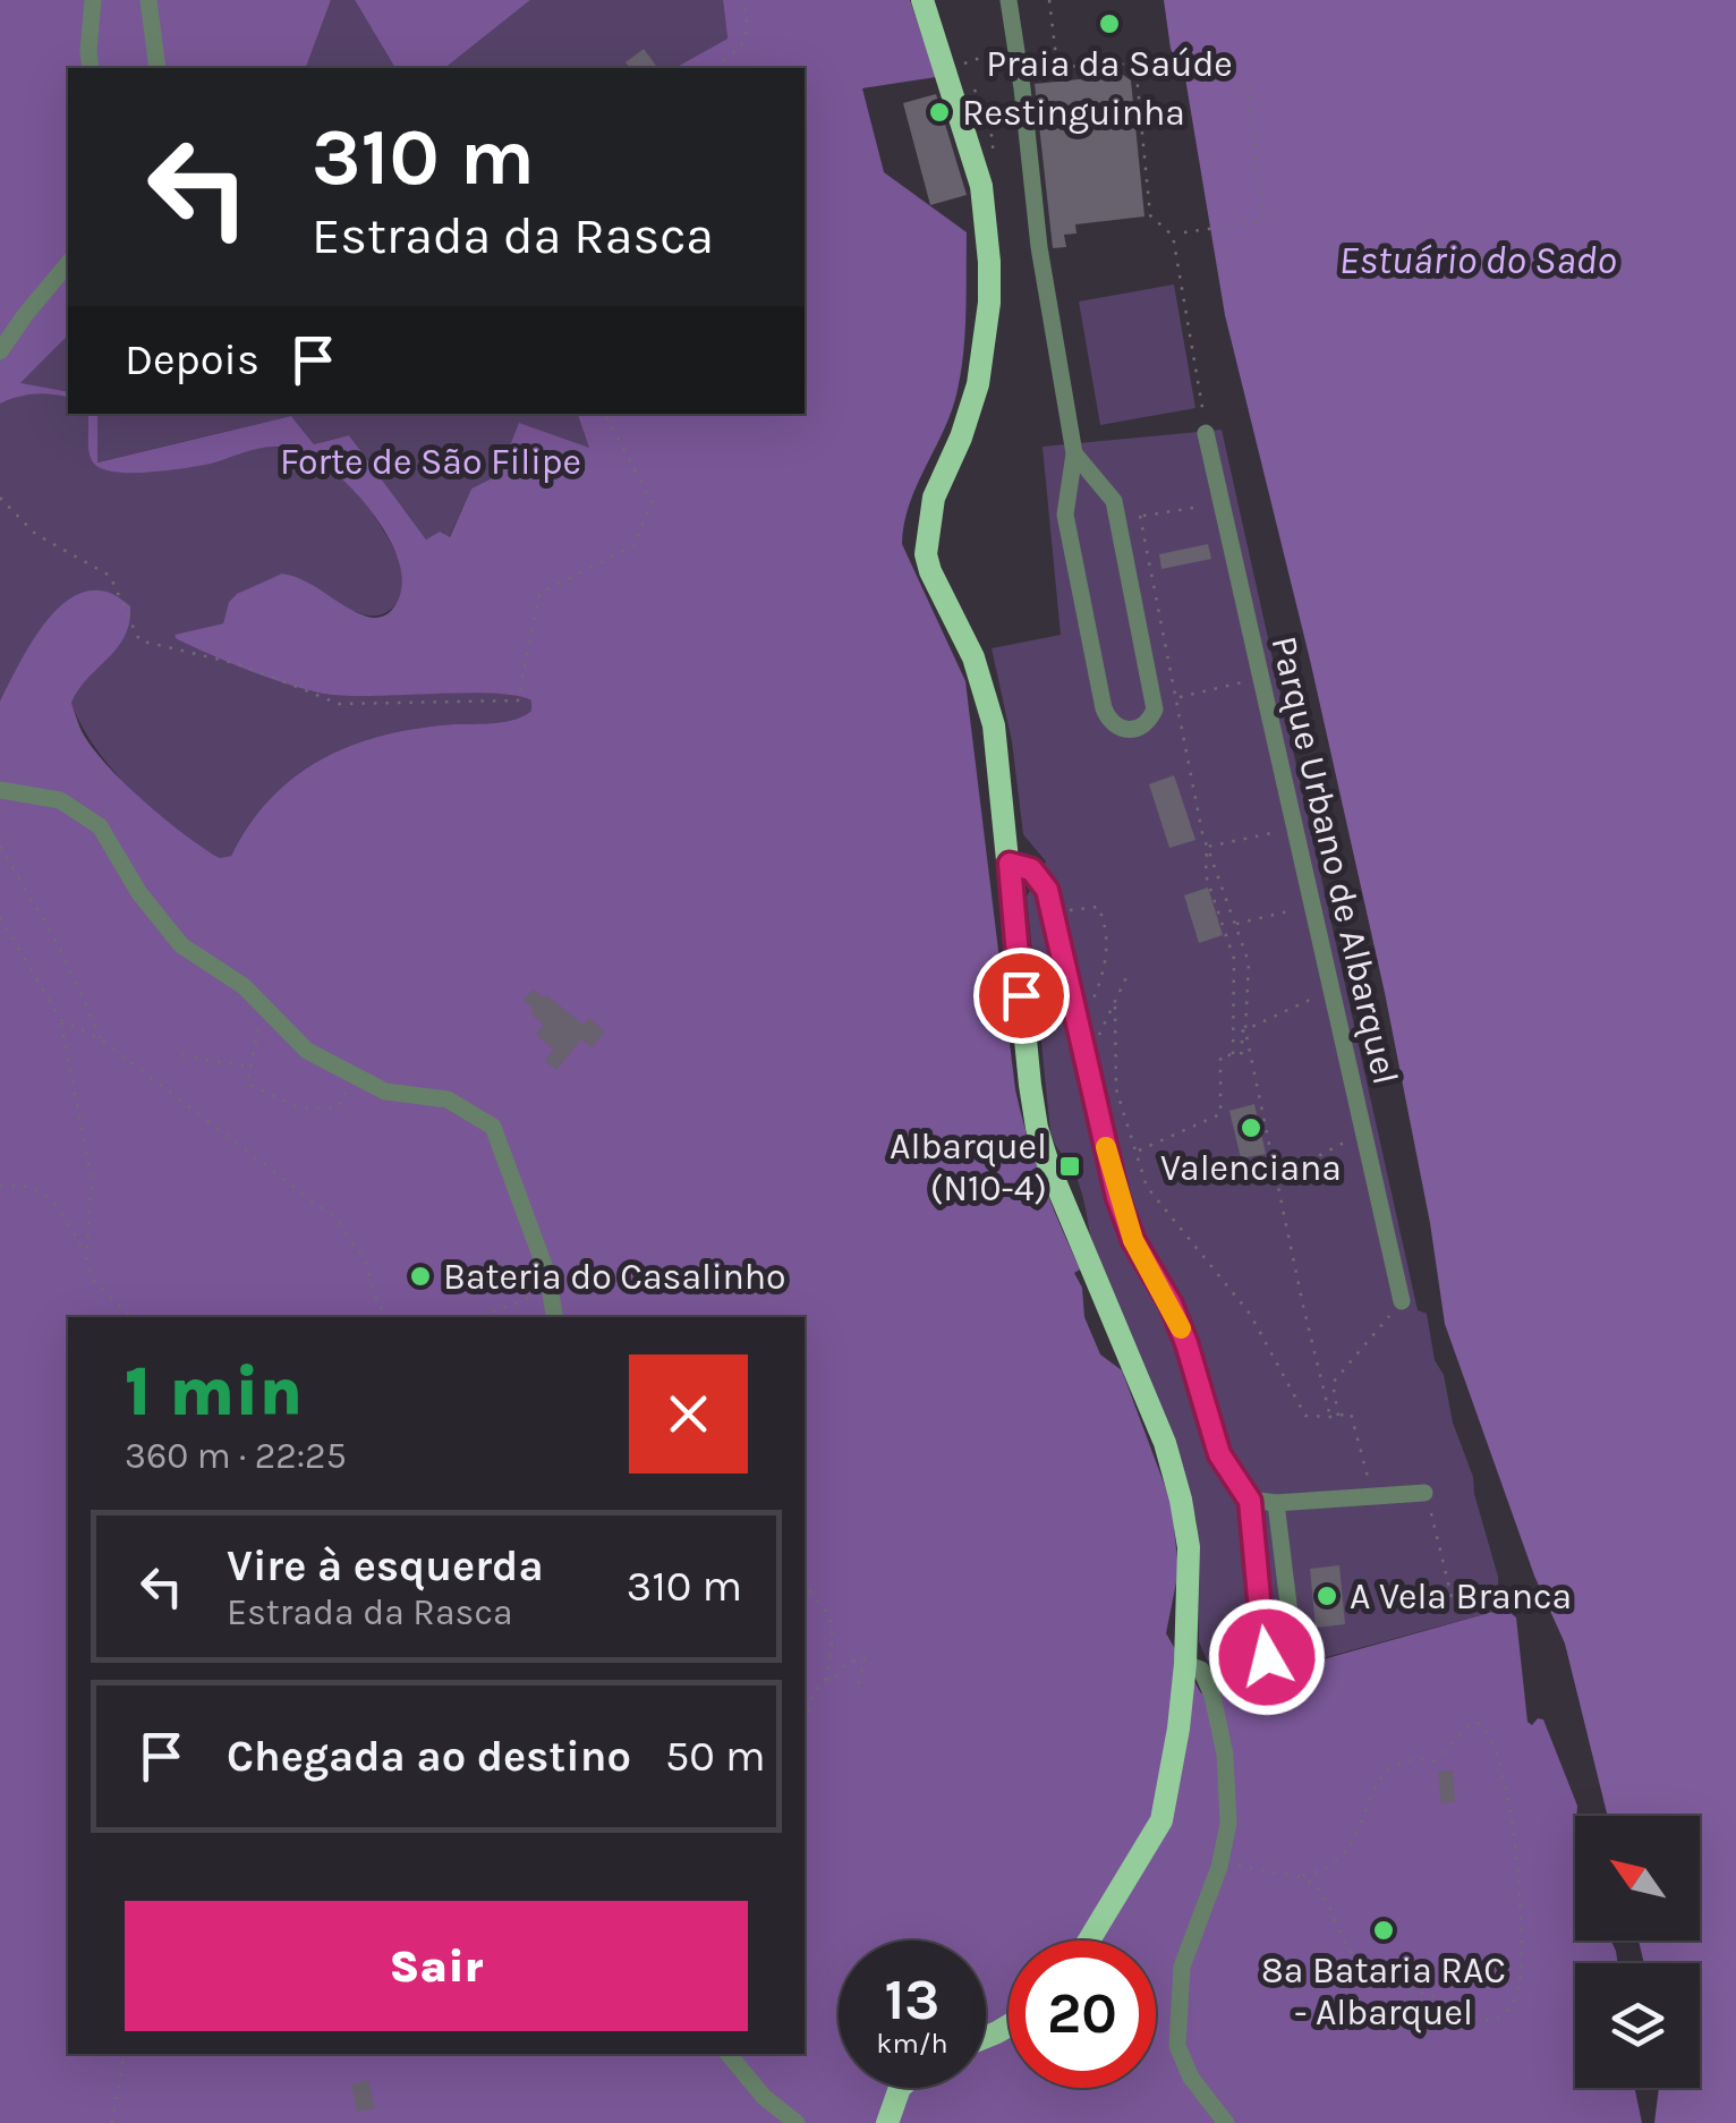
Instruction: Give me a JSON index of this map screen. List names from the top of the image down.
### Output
{
  "streets": {
    "street": ["Parque Urbano de Albarquel"]
  },
  "water": ["Estuário do Sado"],
  "parks": ["Forte de São Filipe"],
  "places": {
    "other": [
      "Praia da Saúde",
      "Restinguinha",
      "Valenciana",
      "Bateria do Casalinho",
      "A Vela Branca",
      "8ª Bataria RAC - Albarquel"
    ],
    "transit": ["Albarquel (N10-4)"]
  },
  "north": "top left",
  "page": {
    "turn": ["310 m", "Estrada da Rasca"],
    "then": "Depois",
    "heading": ["1 min", "360 m · 22:25"],
    "list": [
      {
        "name": "Vire à esquerda",
        "note": "Estrada da Rasca",
        "value": "310 m"
      },
      {
        "name": "Chegada ao destino",
        "value": "50 m"
      }
    ],
    "buttons": "Sair",
    "speed": "13 km/h",
    "limit": "20"
  }
}
